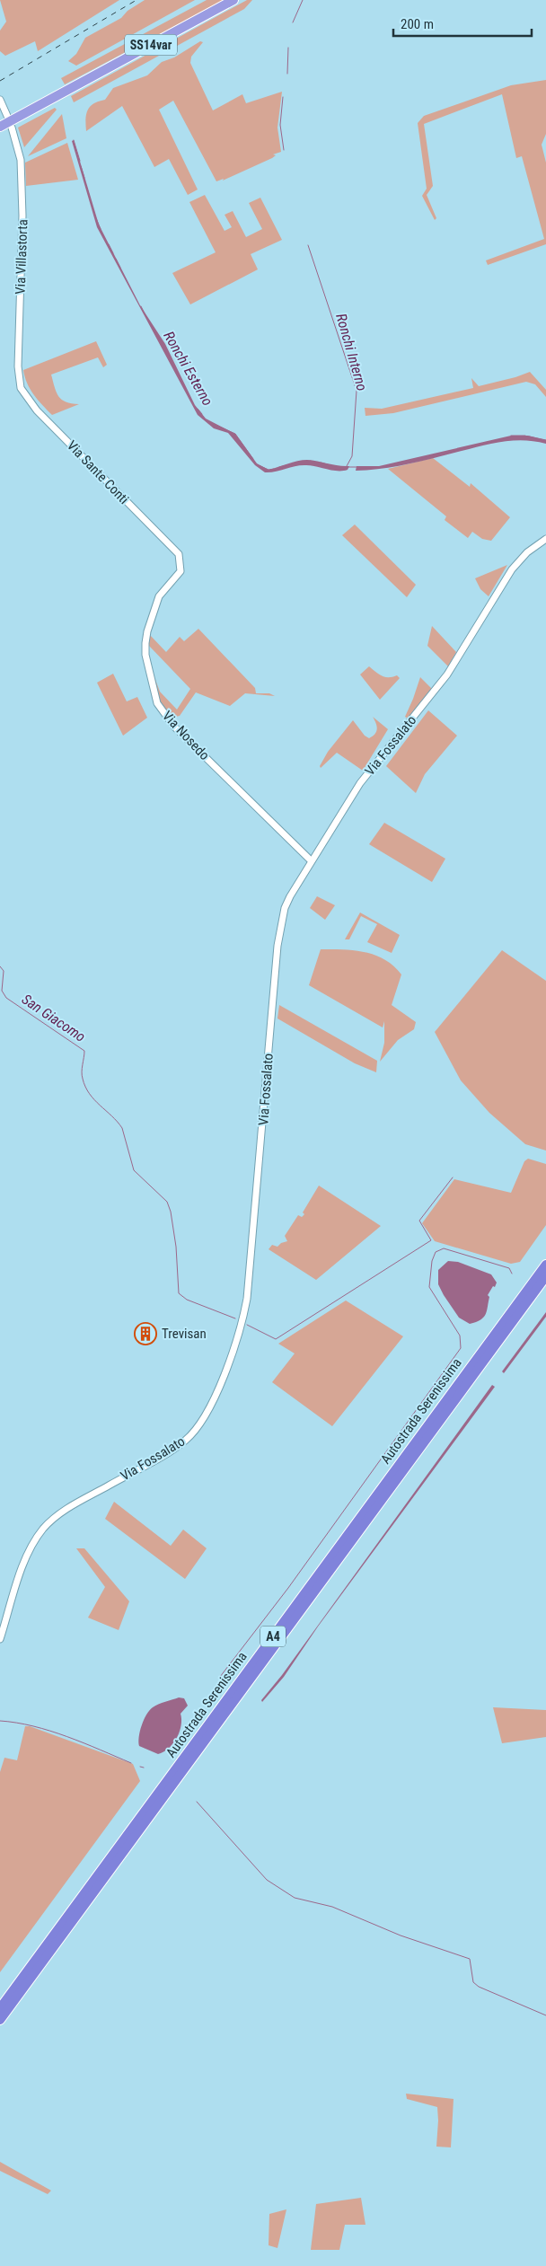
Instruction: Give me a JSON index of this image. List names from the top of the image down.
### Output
{
  "streets": {
    "highway": ["SS14var", "Autostrada Serenissima", "A4"],
    "street": [
      "Via Villastorta",
      "Via Sante Conti",
      "Via Nosedo",
      "Via Fossalato"
    ]
  },
  "crossings": [
    ["Via Villastorta", "Via Sante Conti"],
    ["Via Sante Conti", "Via Nosedo"],
    ["Via Nosedo", "Via Fossalato"]
  ],
  "water": ["Ronchi Interno", "Ronchi Esterno", "San Giacomo"],
  "places": {
    "building": ["Trevisan"]
  },
  "scale_bar": "200 m"
}
